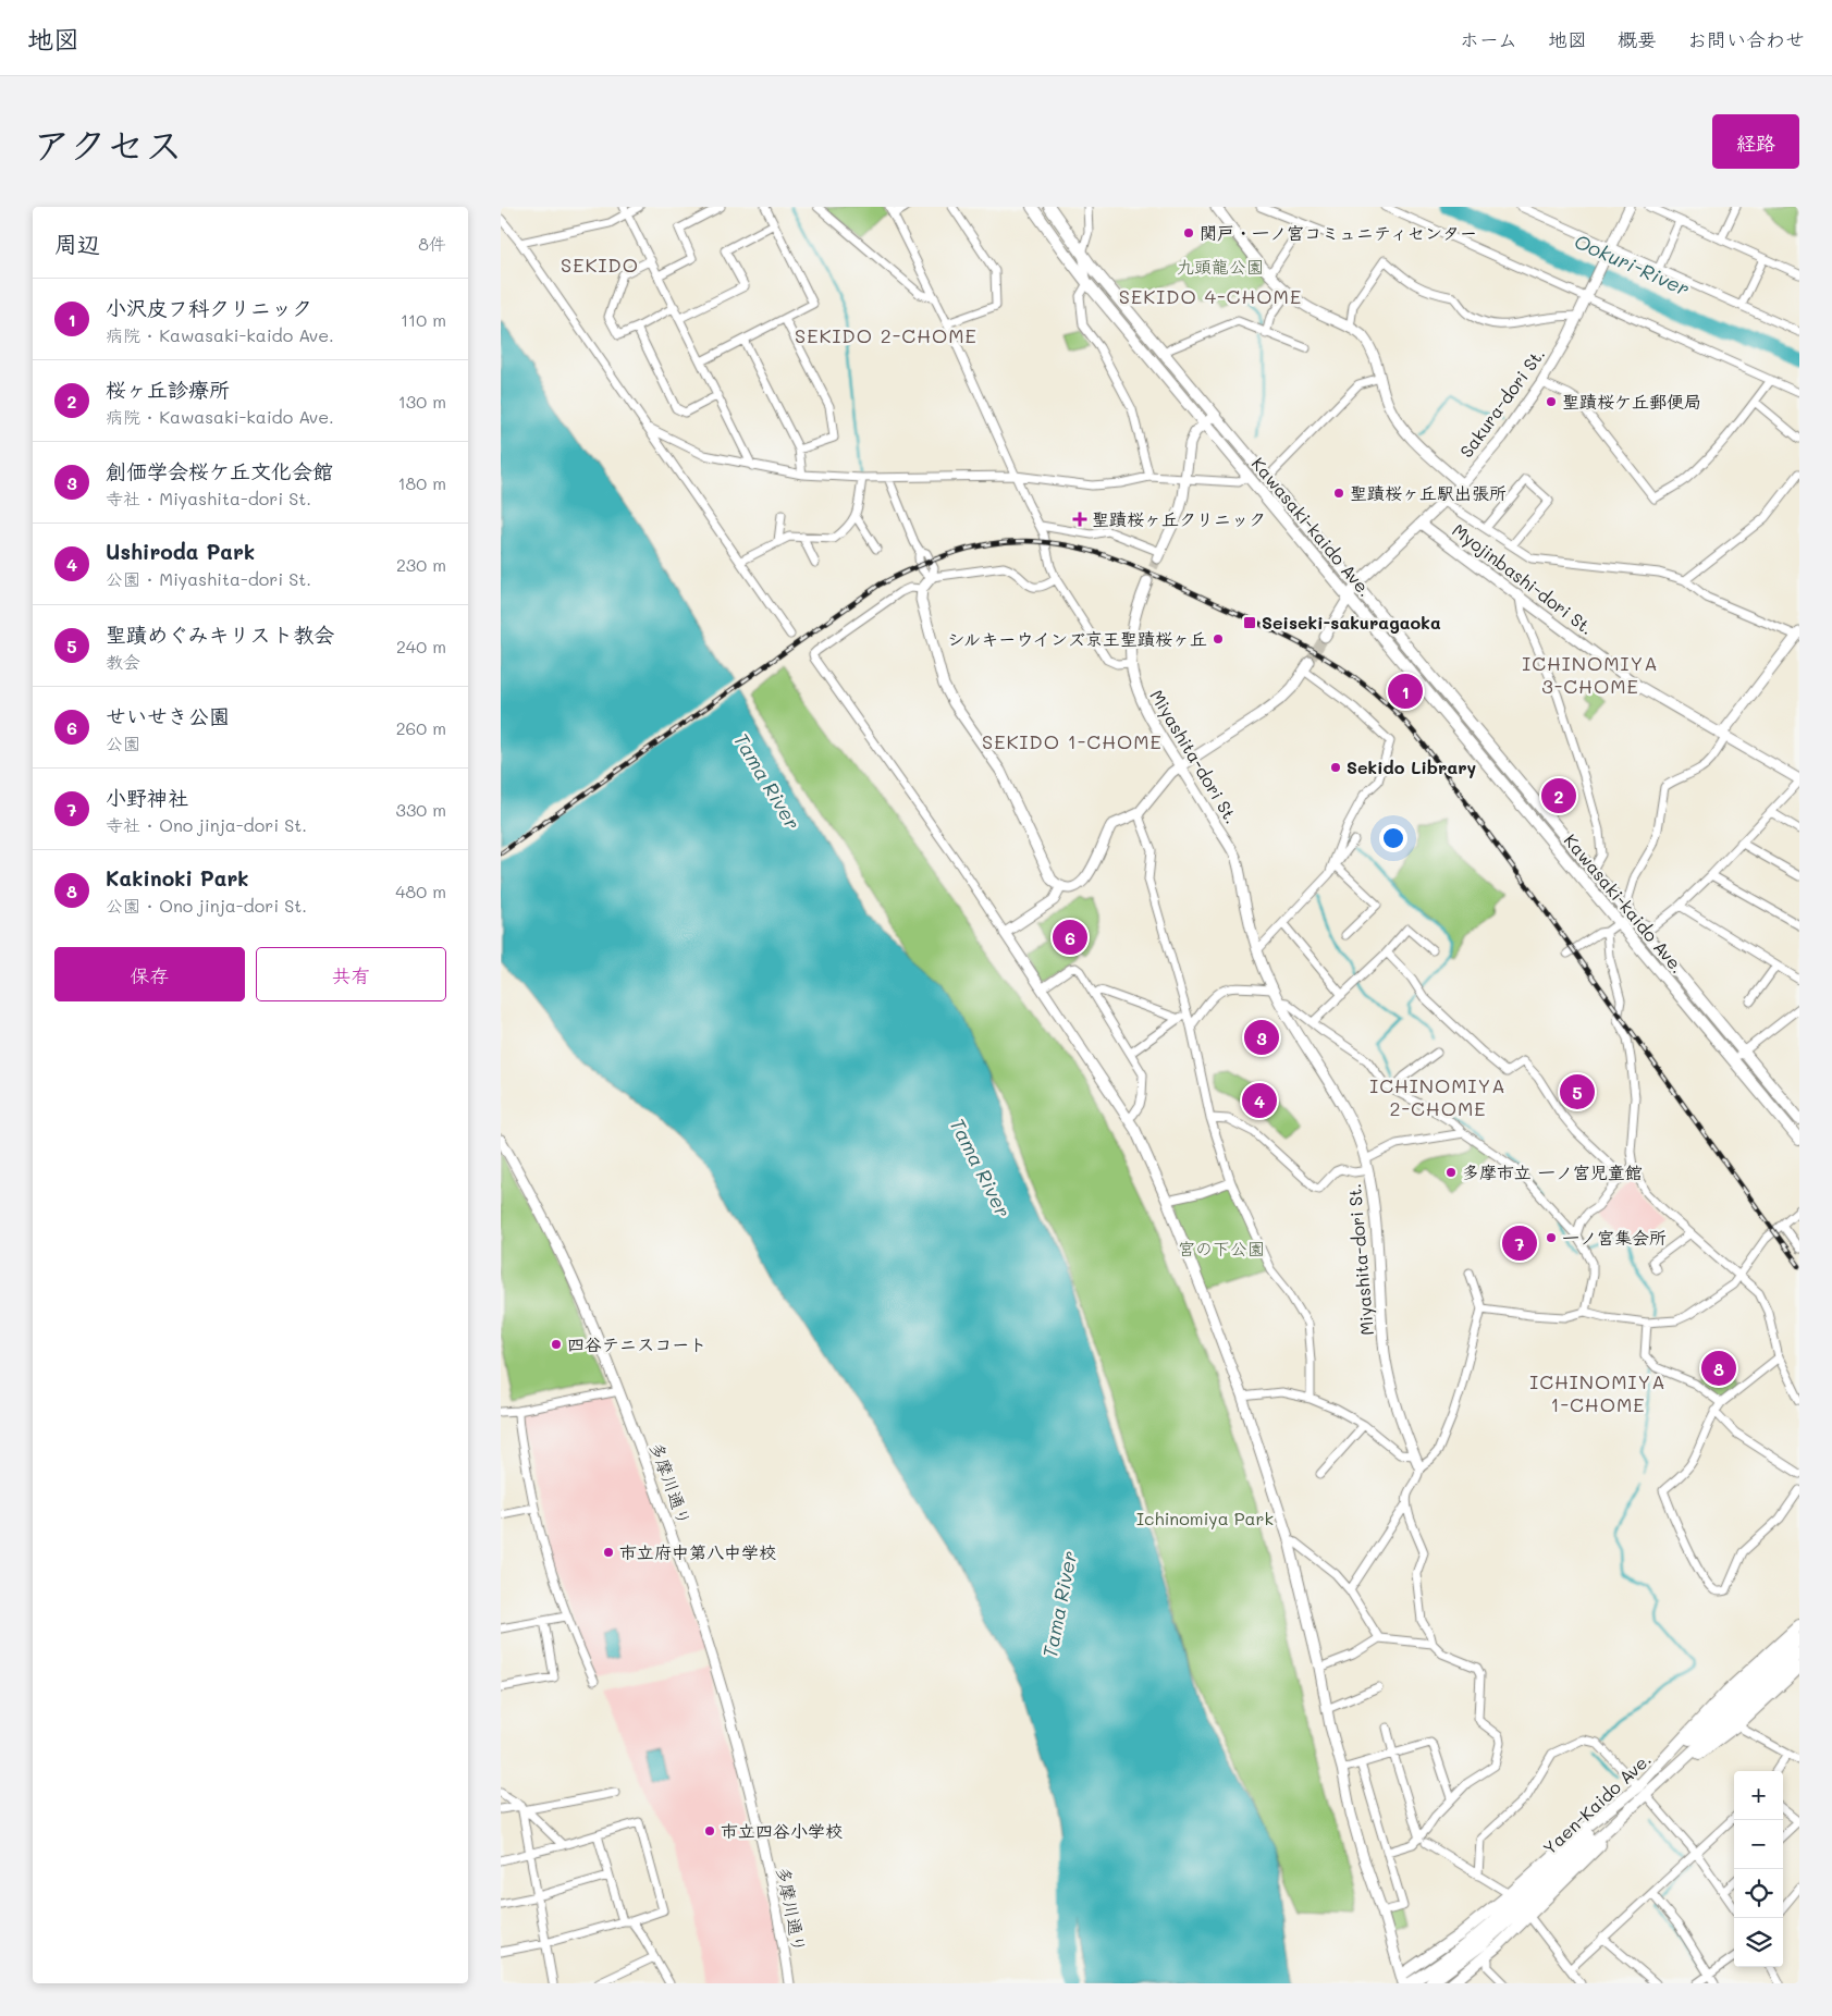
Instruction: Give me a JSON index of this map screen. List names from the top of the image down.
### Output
{
  "streets": {
    "main road": ["Kawasaki-kaido Ave.", "Yaen-Kaido Ave."],
    "street": [
      "Sakura-dori St.",
      "Myojinbashi-dori St.",
      "Miyashita-dori St.",
      "多摩川通り"
    ]
  },
  "crossings": [
    ["Sakura-dori St.", "Kawasaki-kaido Ave."],
    ["Sakura-dori St.", "Myojinbashi-dori St."]
  ],
  "districts": [
    "SEKIDO",
    "SEKIDO 4-CHOME",
    "SEKIDO 2-CHOME",
    "ICHINOMIYA 3-CHOME",
    "SEKIDO 1-CHOME",
    "ICHINOMIYA 2-CHOME",
    "ICHINOMIYA 1-CHOME"
  ],
  "water": ["Ookuri-River", "Tama River"],
  "parks": ["九頭龍公園", "宮の下公園", "Ichinomiya Park"],
  "places": {
    "other": [
      "関戸・一ノ宮コミュニティセンター",
      "聖蹟桜ケ丘郵便局",
      "聖蹟桜ヶ丘駅出張所",
      "シルキーウインズ京王聖蹟桜ヶ丘",
      "Sekido Library",
      "多摩市立 一ノ宮児童館",
      "一ノ宮集会所",
      "四谷テニスコート",
      "市立府中第八中学校",
      "市立四谷小学校"
    ],
    "health": ["聖蹟桜ヶ丘クリニック"],
    "transit": ["Seiseki-sakuragaoka"]
  },
  "page": {
    "header": "地図",
    "nav": [
      "ホーム",
      "地図",
      "概要",
      "お問い合わせ"
    ],
    "title": "アクセス",
    "buttons": [
      "経路",
      ["保存", "共有"]
    ],
    "heading": ["周辺", "8件"],
    "list": [
      {
        "mark": "1",
        "name": "小沢皮フ科クリニック",
        "note": "病院 · Kawasaki-kaido Ave.",
        "value": "110 m"
      },
      {
        "mark": "2",
        "name": "桜ヶ丘診療所",
        "note": "病院 · Kawasaki-kaido Ave.",
        "value": "130 m"
      },
      {
        "mark": "3",
        "name": "創価学会桜ケ丘文化会館",
        "note": "寺社 · Miyashita-dori St.",
        "value": "180 m"
      },
      {
        "mark": "4",
        "name": "Ushiroda Park",
        "note": "公園 · Miyashita-dori St.",
        "value": "230 m"
      },
      {
        "mark": "5",
        "name": "聖蹟めぐみキリスト教会",
        "note": "教会",
        "value": "240 m"
      },
      {
        "mark": "6",
        "name": "せいせき公園",
        "note": "公園",
        "value": "260 m"
      },
      {
        "mark": "7",
        "name": "小野神社",
        "note": "寺社 · Ono jinja-dori St.",
        "value": "330 m"
      },
      {
        "mark": "8",
        "name": "Kakinoki Park",
        "note": "公園 · Ono jinja-dori St.",
        "value": "480 m"
      }
    ],
    "pins": [
      "1",
      "2",
      "6",
      "3",
      "5",
      "4",
      "7",
      "8"
    ],
    "map_buttons": ["+", "−"]
  }
}
